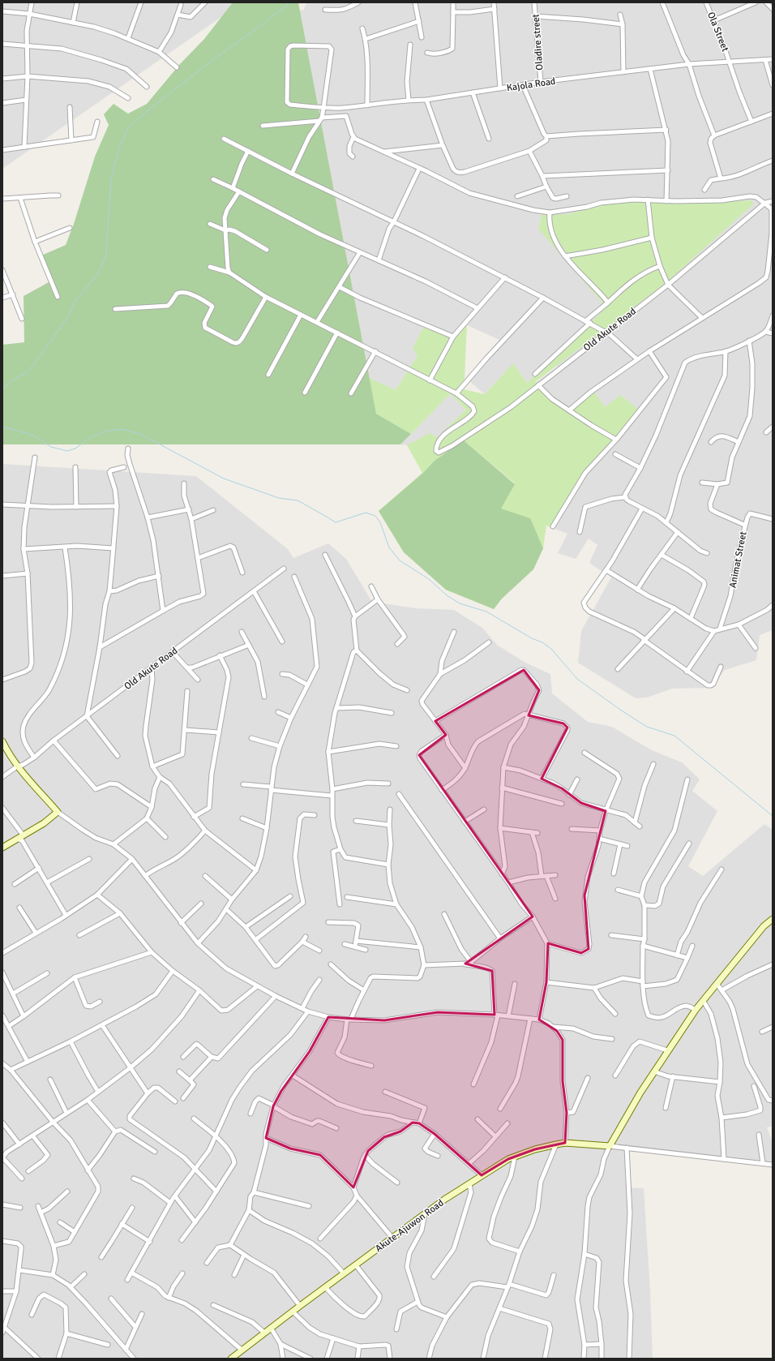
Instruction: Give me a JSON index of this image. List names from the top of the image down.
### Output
{
  "streets": {
    "main road": ["Akute-Ajuwon Road"],
    "street": [
      "Ola Street",
      "Oladire street",
      "Kajola Road",
      "Old Akute Road",
      "Animat Street"
    ]
  },
  "crossings": [
    ["Ola Street", "Kajola Road"],
    ["Oladire street", "Kajola Road"]
  ]
}
